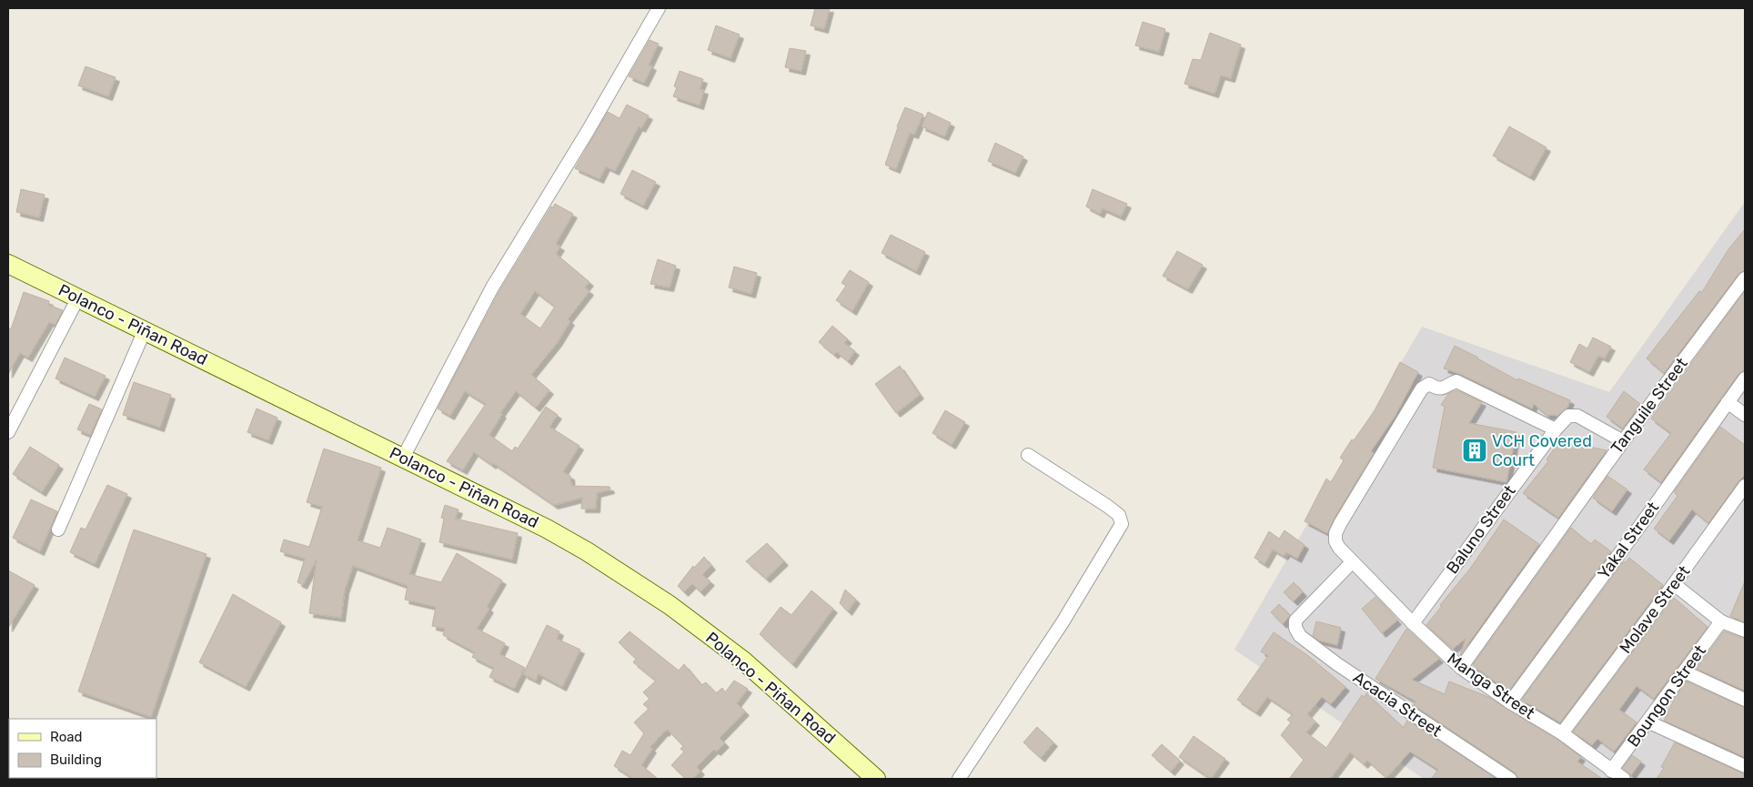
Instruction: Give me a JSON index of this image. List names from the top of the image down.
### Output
{
  "streets": {
    "main road": ["Polanco - Piñan Road"],
    "street": [
      "Tanguile Street",
      "Baluno Street",
      "Yakal Street",
      "Molave Street",
      "Manga Street",
      "Boungon Street",
      "Acacia Street"
    ]
  },
  "crossings": [
    ["Tanguile Street", "Baluno Street"],
    ["Tanguile Street", "Manga Street"],
    ["Baluno Street", "Manga Street"],
    ["Yakal Street", "Manga Street"],
    ["Molave Street", "Manga Street"],
    ["Manga Street", "Boungon Street"],
    ["Manga Street", "Acacia Street"]
  ],
  "places": {
    "building": ["VCH Covered Court"]
  },
  "legend": ["Road", "Building"]
}
